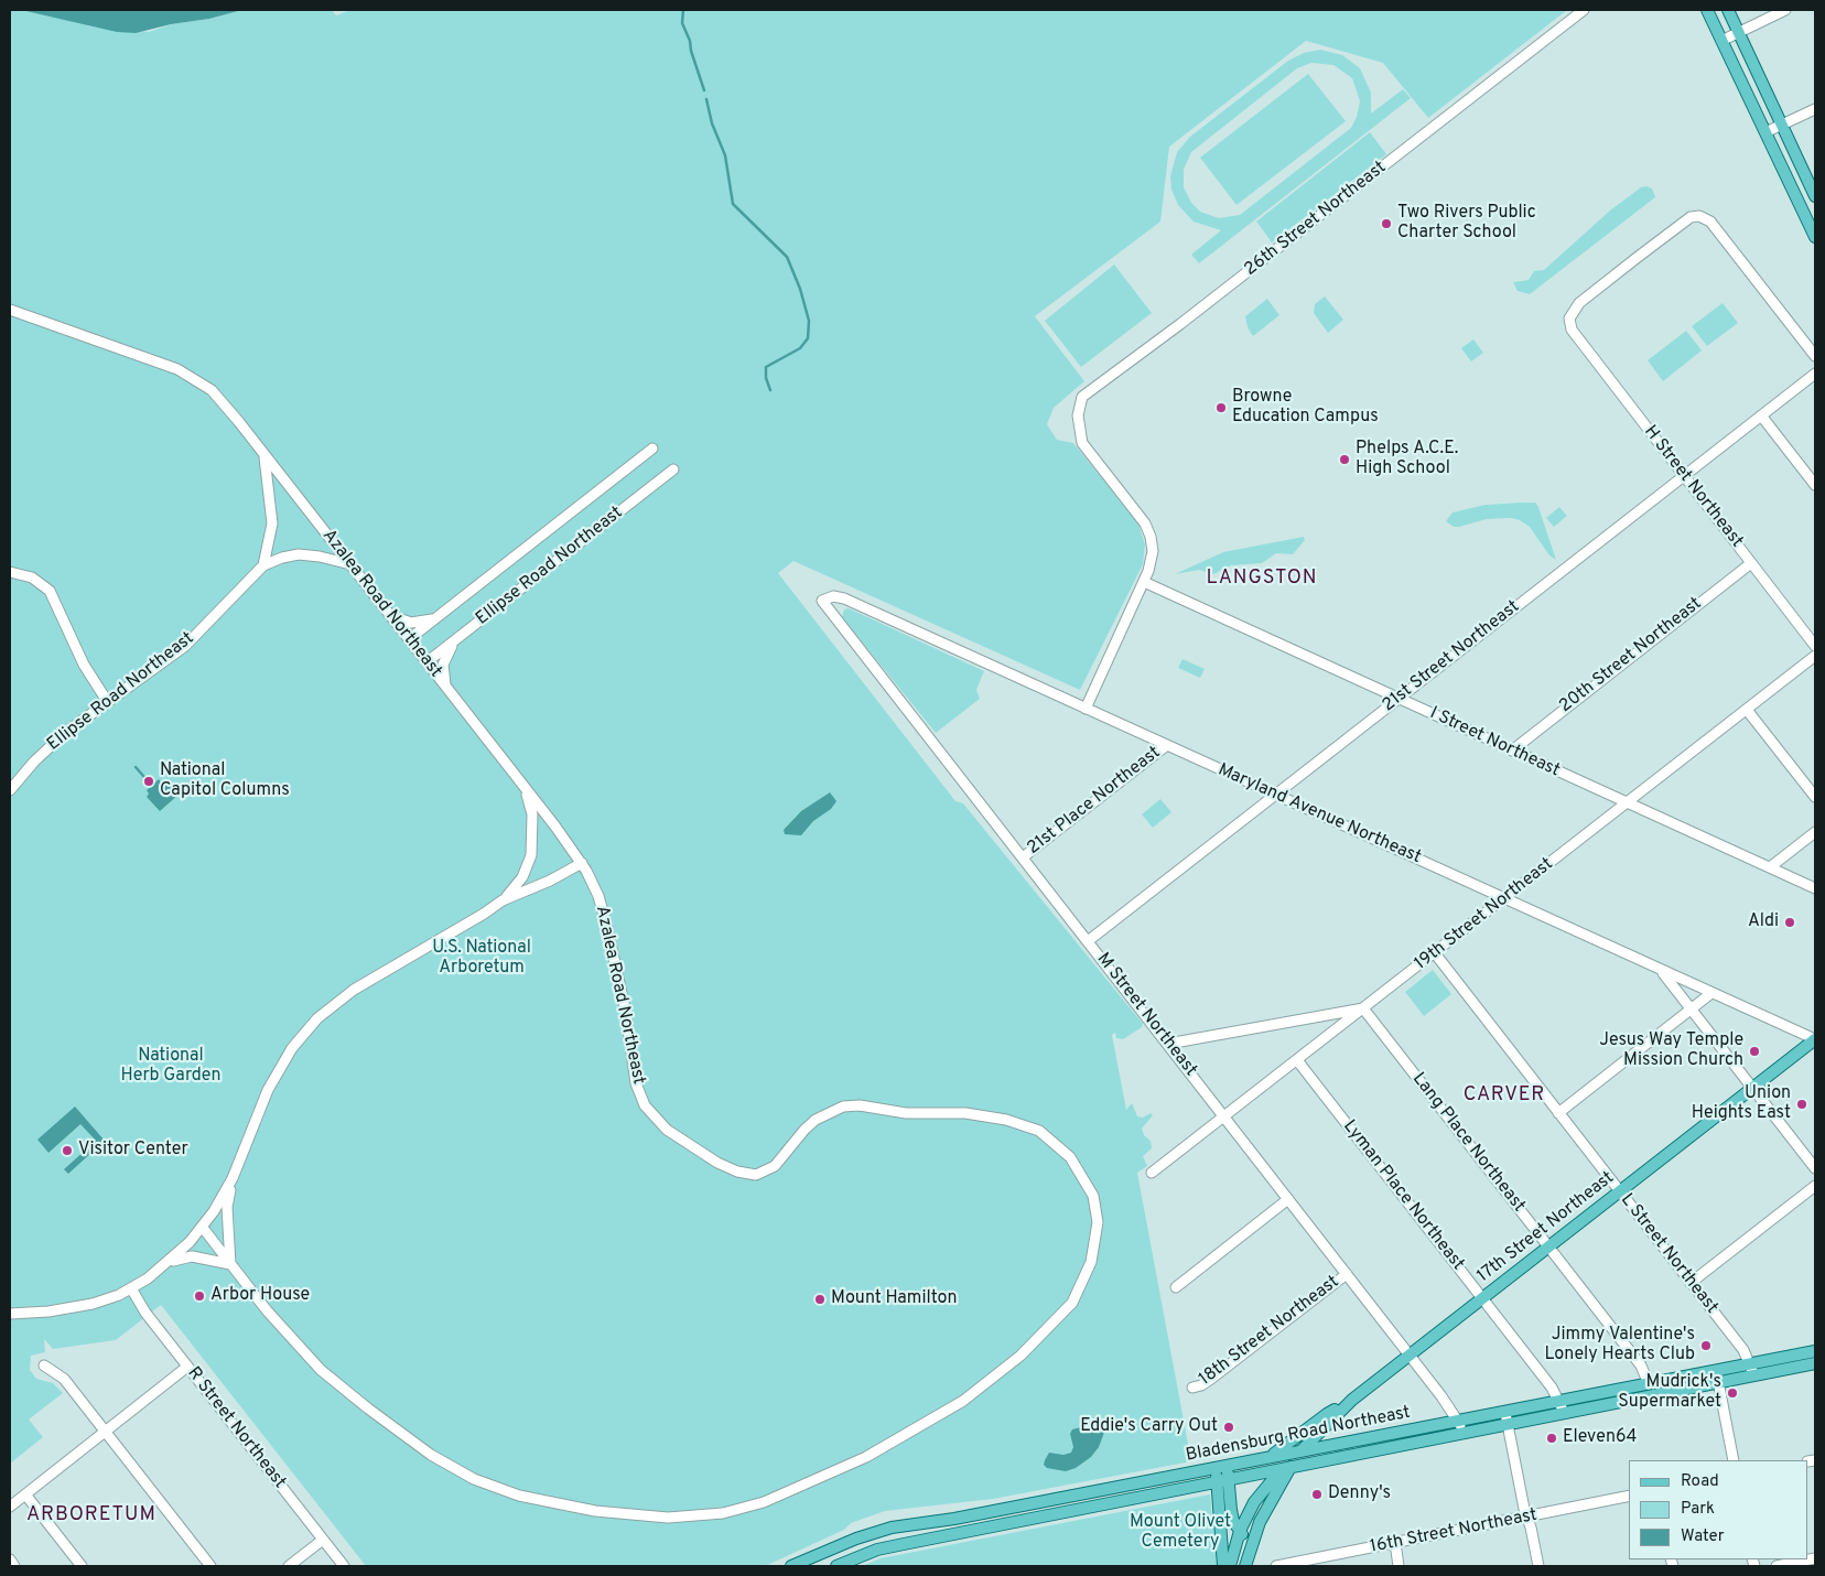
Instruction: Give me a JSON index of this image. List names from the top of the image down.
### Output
{
  "streets": {
    "main road": ["17th Street Northeast", "Bladensburg Road Northeast"],
    "street": [
      "26th Street Northeast",
      "H Street Northeast",
      "Ellipse Road Northeast",
      "Azalea Road Northeast",
      "20th Street Northeast",
      "21st Street Northeast",
      "I Street Northeast",
      "21st Place Northeast",
      "Maryland Avenue Northeast",
      "19th Street Northeast",
      "M Street Northeast",
      "Lang Place Northeast",
      "Lyman Place Northeast",
      "L Street Northeast",
      "18th Street Northeast",
      "R Street Northeast",
      "16th Street Northeast"
    ]
  },
  "crossings": [
    ["26th Street Northeast", "I Street Northeast"],
    ["H Street Northeast", "20th Street Northeast"],
    ["H Street Northeast", "21st Street Northeast"],
    ["Ellipse Road Northeast", "Azalea Road Northeast"],
    ["20th Street Northeast", "I Street Northeast"],
    ["21st Street Northeast", "I Street Northeast"],
    ["21st Street Northeast", "Maryland Avenue Northeast"],
    ["21st Street Northeast", "M Street Northeast"],
    ["I Street Northeast", "19th Street Northeast"],
    ["21st Place Northeast", "Maryland Avenue Northeast"],
    ["21st Place Northeast", "M Street Northeast"],
    ["Maryland Avenue Northeast", "19th Street Northeast"],
    ["Maryland Avenue Northeast", "M Street Northeast"],
    ["Maryland Avenue Northeast", "17th Street Northeast"],
    ["19th Street Northeast", "M Street Northeast"],
    ["19th Street Northeast", "Lang Place Northeast"],
    ["19th Street Northeast", "Lyman Place Northeast"],
    ["19th Street Northeast", "L Street Northeast"],
    ["M Street Northeast", "17th Street Northeast"],
    ["M Street Northeast", "18th Street Northeast"],
    ["M Street Northeast", "Bladensburg Road Northeast"],
    ["Lang Place Northeast", "17th Street Northeast"],
    ["Lang Place Northeast", "Bladensburg Road Northeast"],
    ["Lyman Place Northeast", "17th Street Northeast"],
    ["Lyman Place Northeast", "Bladensburg Road Northeast"],
    ["17th Street Northeast", "L Street Northeast"],
    ["17th Street Northeast", "Bladensburg Road Northeast"],
    ["L Street Northeast", "Bladensburg Road Northeast"]
  ],
  "districts": ["LANGSTON", "CARVER", "ARBORETUM"],
  "parks": ["U.S. National Arboretum", "National Herb Garden", "Mount Olivet Cemetery"],
  "places": [
    "Two Rivers Public Charter School",
    "Browne Education Campus",
    "Phelps A.C.E. High School",
    "National Capitol Columns",
    "Aldi",
    "Jesus Way Temple Mission Church",
    "Union Heights East",
    "Visitor Center",
    "Arbor House",
    "Mount Hamilton",
    "Jimmy Valentine's Lonely Hearts Club",
    "Mudrick's Supermarket",
    "Eddie's Carry Out",
    "Eleven64",
    "Denny's"
  ],
  "legend": ["Road", "Park", "Water"]
}
